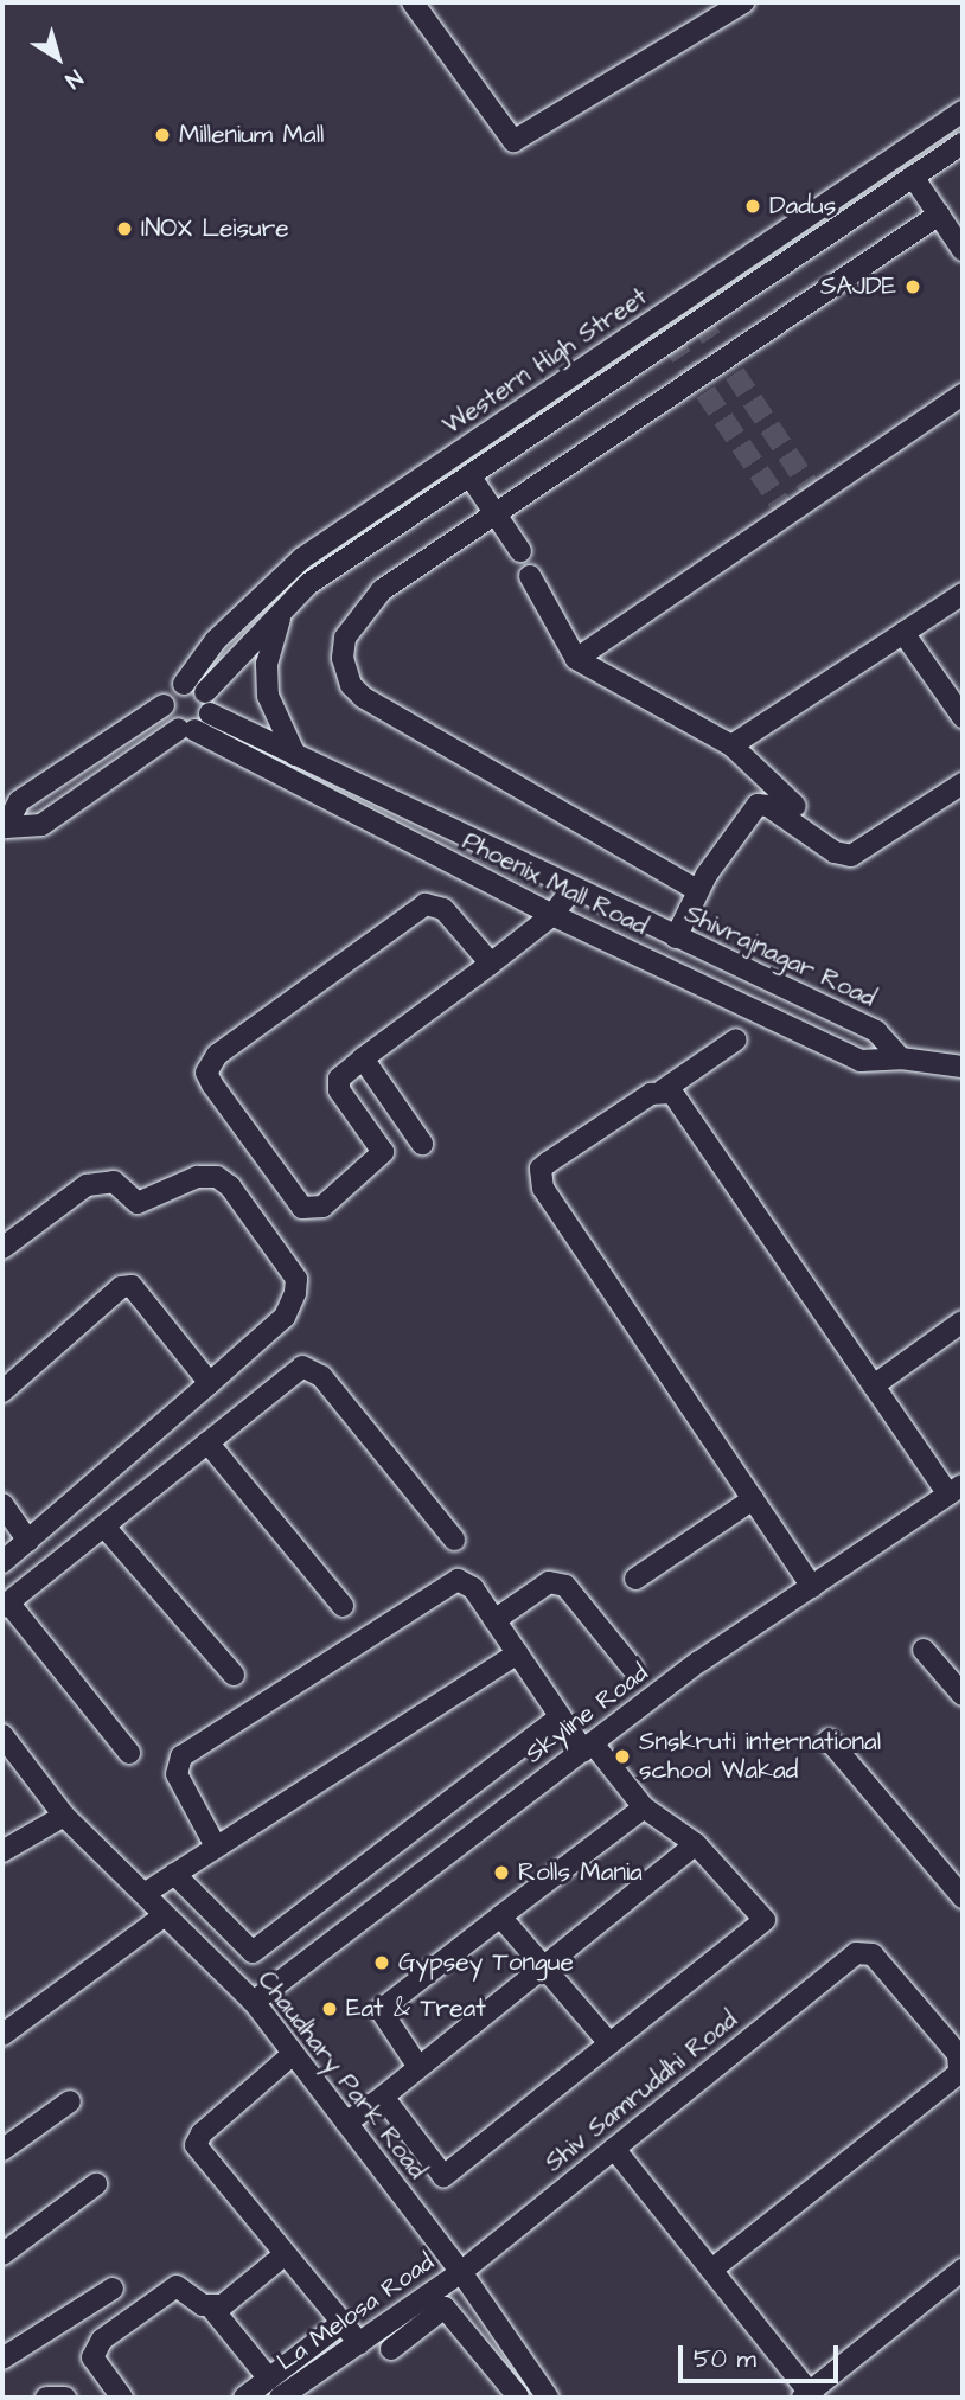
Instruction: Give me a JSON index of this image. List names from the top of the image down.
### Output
{
  "streets": {
    "street": [
      "Western High Street",
      "Phoenix Mall Road",
      "Shivrajnagar Road",
      "Skyline Road",
      "Chaudhary Park Road",
      "Shiv Samruddhi Road",
      "La Melosa Road"
    ]
  },
  "crossings": [
    ["Western High Street", "Phoenix Mall Road"],
    ["Phoenix Mall Road", "Shivrajnagar Road"],
    ["Skyline Road", "Chaudhary Park Road"],
    ["Chaudhary Park Road", "Shiv Samruddhi Road"],
    ["Chaudhary Park Road", "La Melosa Road"],
    ["Shiv Samruddhi Road", "La Melosa Road"]
  ],
  "places": [
    "Millenium Mall",
    "Dadus",
    "INOX Leisure",
    "SAJDE",
    "Snskruti international school Wakad",
    "Rolls Mania",
    "Gypsey Tongue",
    "Eat & Treat"
  ],
  "scale_bar": "50 m",
  "north": "bottom right"
}
